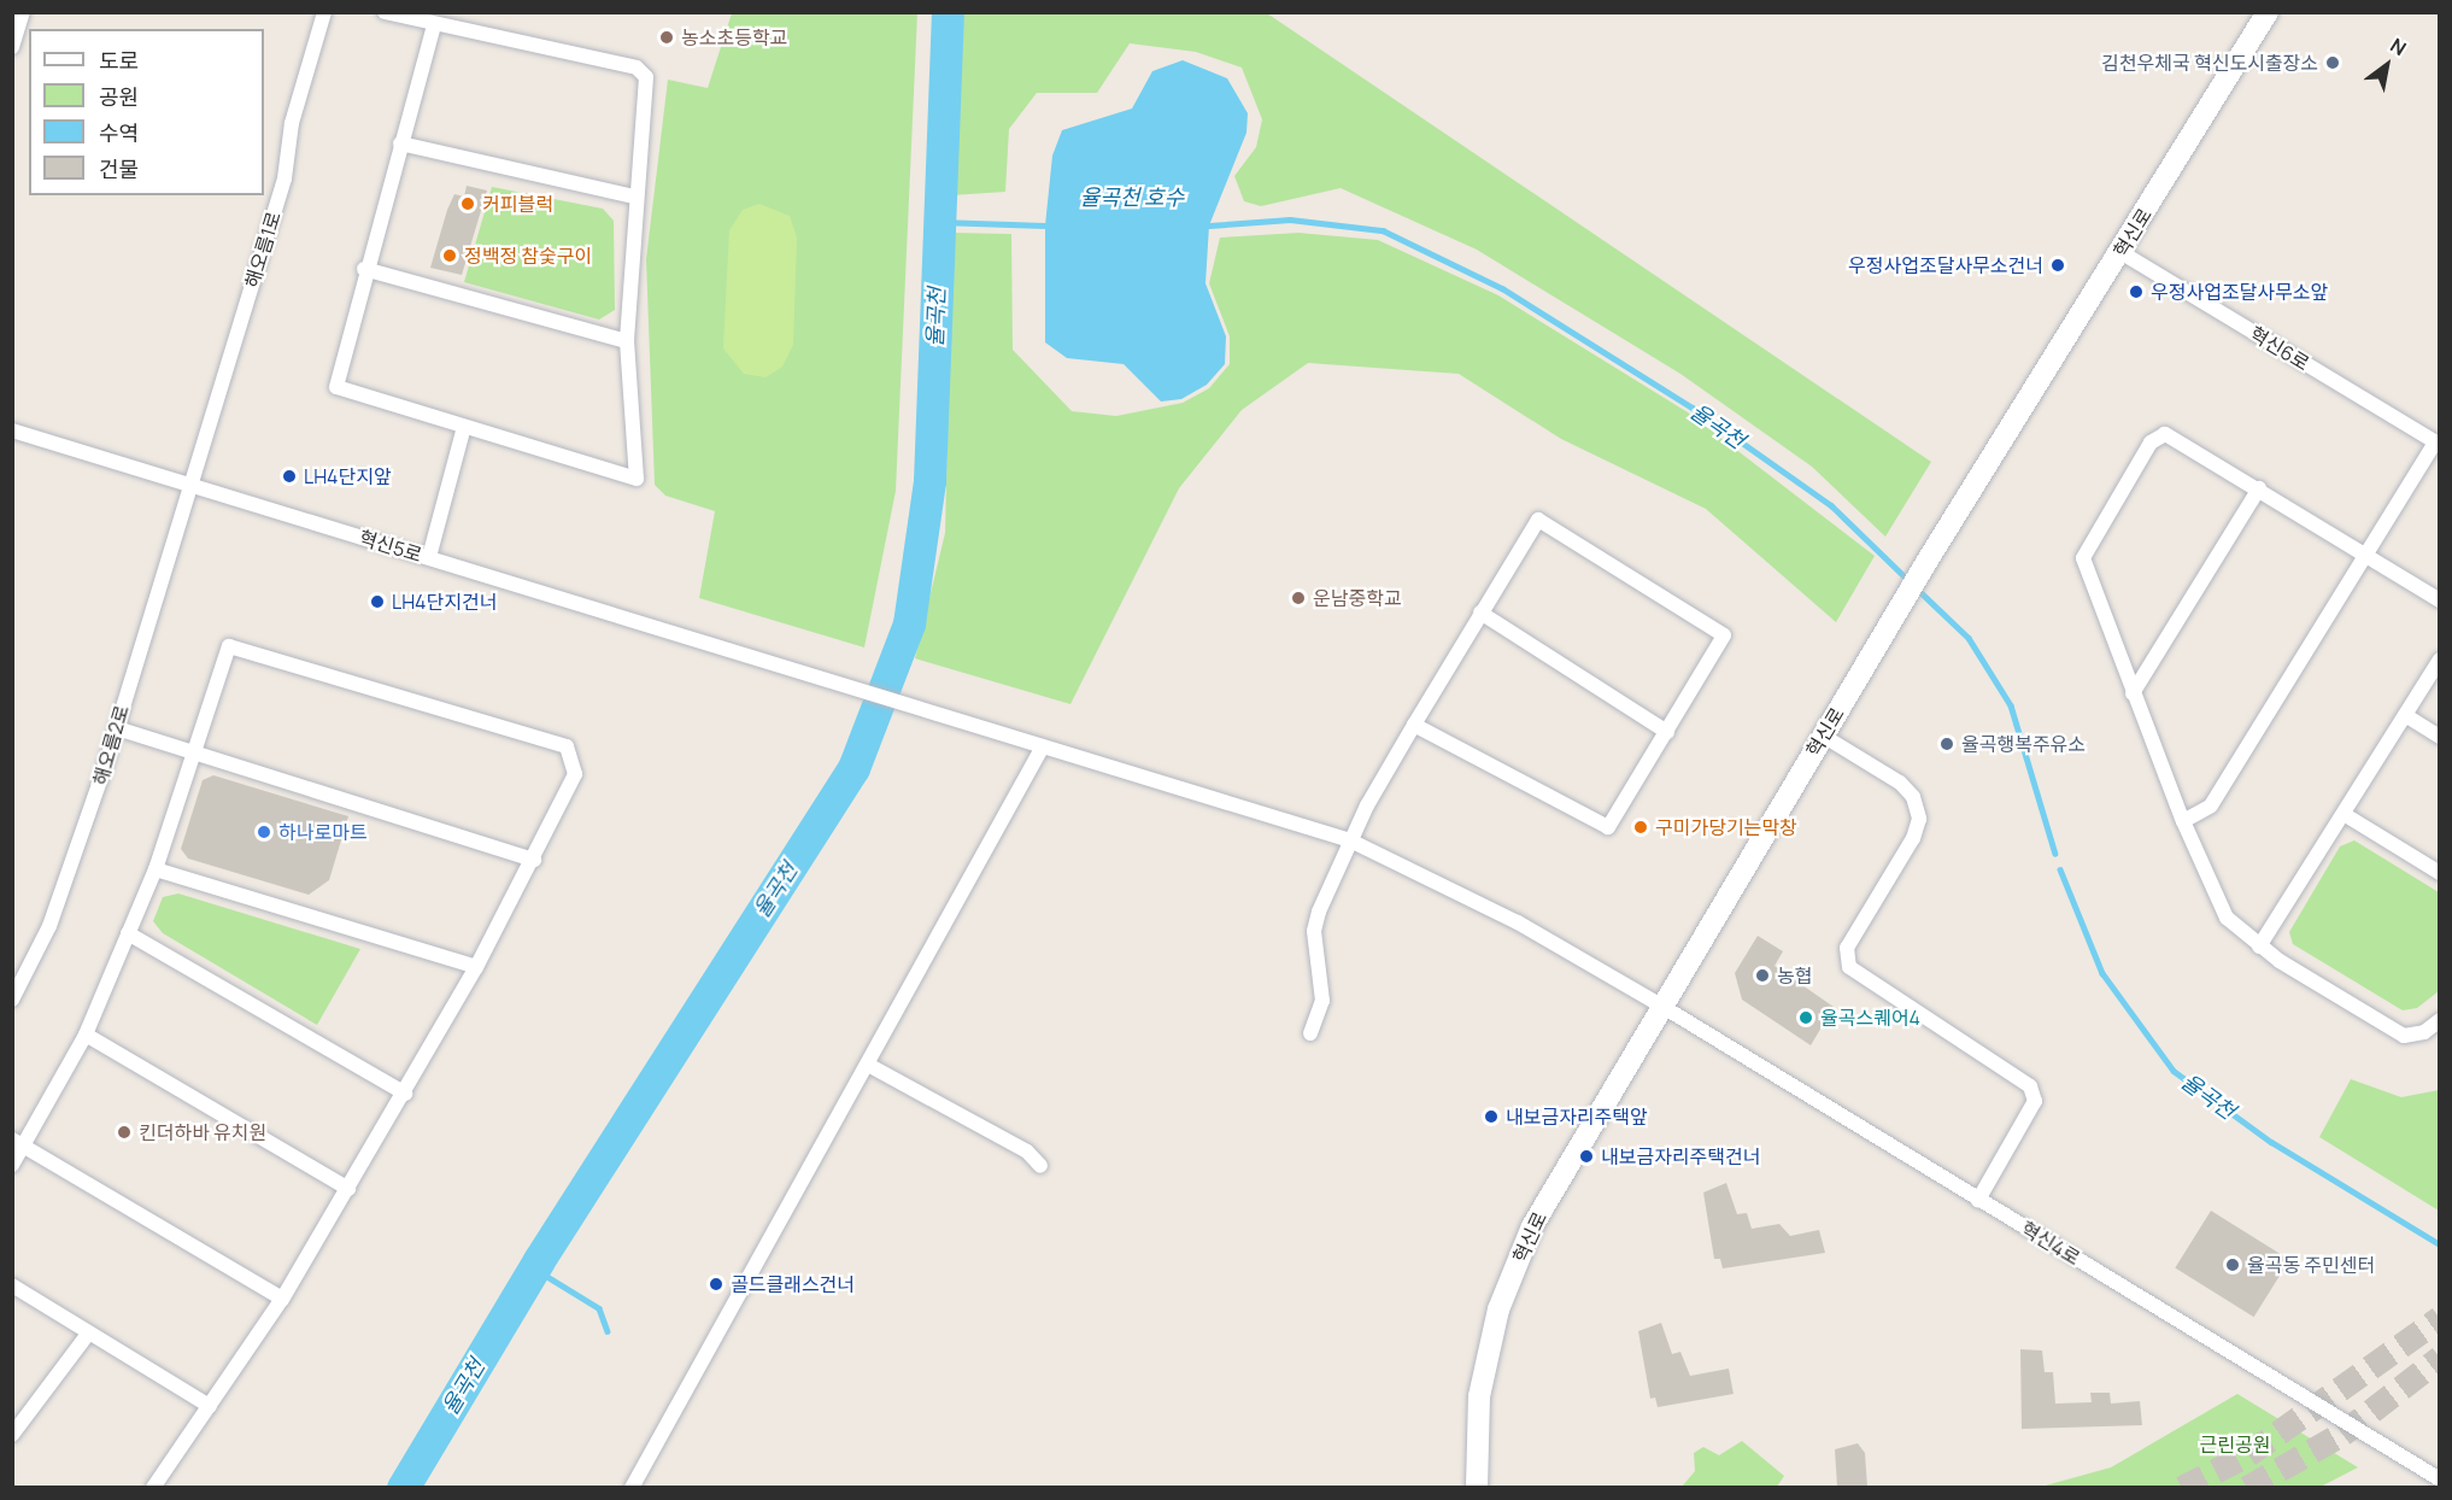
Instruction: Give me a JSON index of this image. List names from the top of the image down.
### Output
{
  "streets": {
    "main road": ["혁신로"],
    "street": [
      "해오름1로",
      "혁신6로",
      "혁신5로",
      "해오름2로",
      "혁신4로"
    ]
  },
  "crossings": [
    ["혁신로", "혁신6로"],
    ["혁신로", "혁신4로"],
    ["해오름1로", "혁신5로"],
    ["해오름1로", "해오름2로"],
    ["혁신5로", "해오름2로"],
    ["혁신5로", "혁신4로"]
  ],
  "water": ["율곡천 호수", "율곡천"],
  "parks": ["근린공원"],
  "places": [
    "농소초등학교",
    "김천우체국 혁신도시출장소",
    "커피블럭",
    "정백정 참숯구이",
    "우정사업조달사무소건너",
    "우정사업조달사무소앞",
    "LH4단지앞",
    "운남중학교",
    "LH4단지건너",
    "율곡행복주유소",
    "구미가당기는막창",
    "하나로마트",
    "농협",
    "율곡스퀘어4",
    "내보금자리주택앞",
    "킨더하바 유치원",
    "내보금자리주택건너",
    "율곡동 주민센터",
    "골드클래스건너"
  ],
  "legend": [
    "도로",
    "공원",
    "수역",
    "건물"
  ],
  "north": "top right"
}
